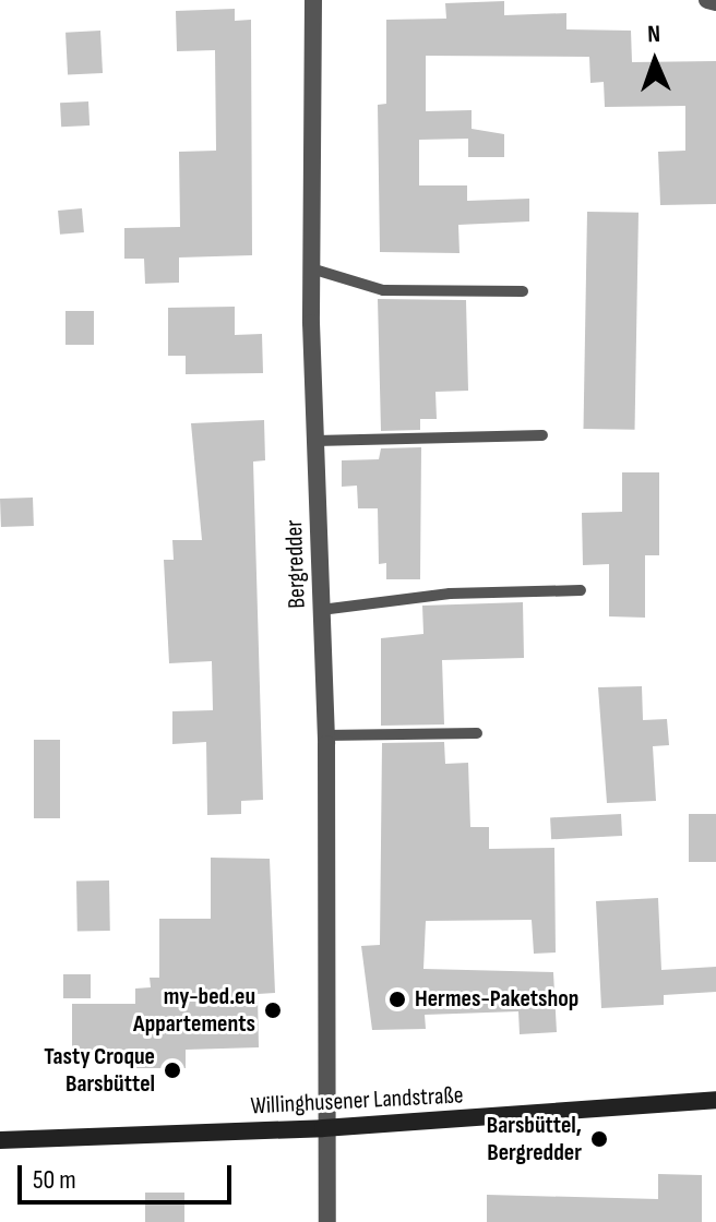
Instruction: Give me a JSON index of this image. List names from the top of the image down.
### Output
{
  "streets": {
    "street": ["Bergredder", "Willinghusener Landstraße"]
  },
  "crossings": [
    ["Bergredder", "Willinghusener Landstraße"]
  ],
  "places": [
    "Hermes-Paketshop",
    "my-bed.eu Appartements",
    "Tasty Croque Barsbüttel",
    "Barsbüttel, Bergredder"
  ],
  "scale_bar": "50 m",
  "north": "top"
}
